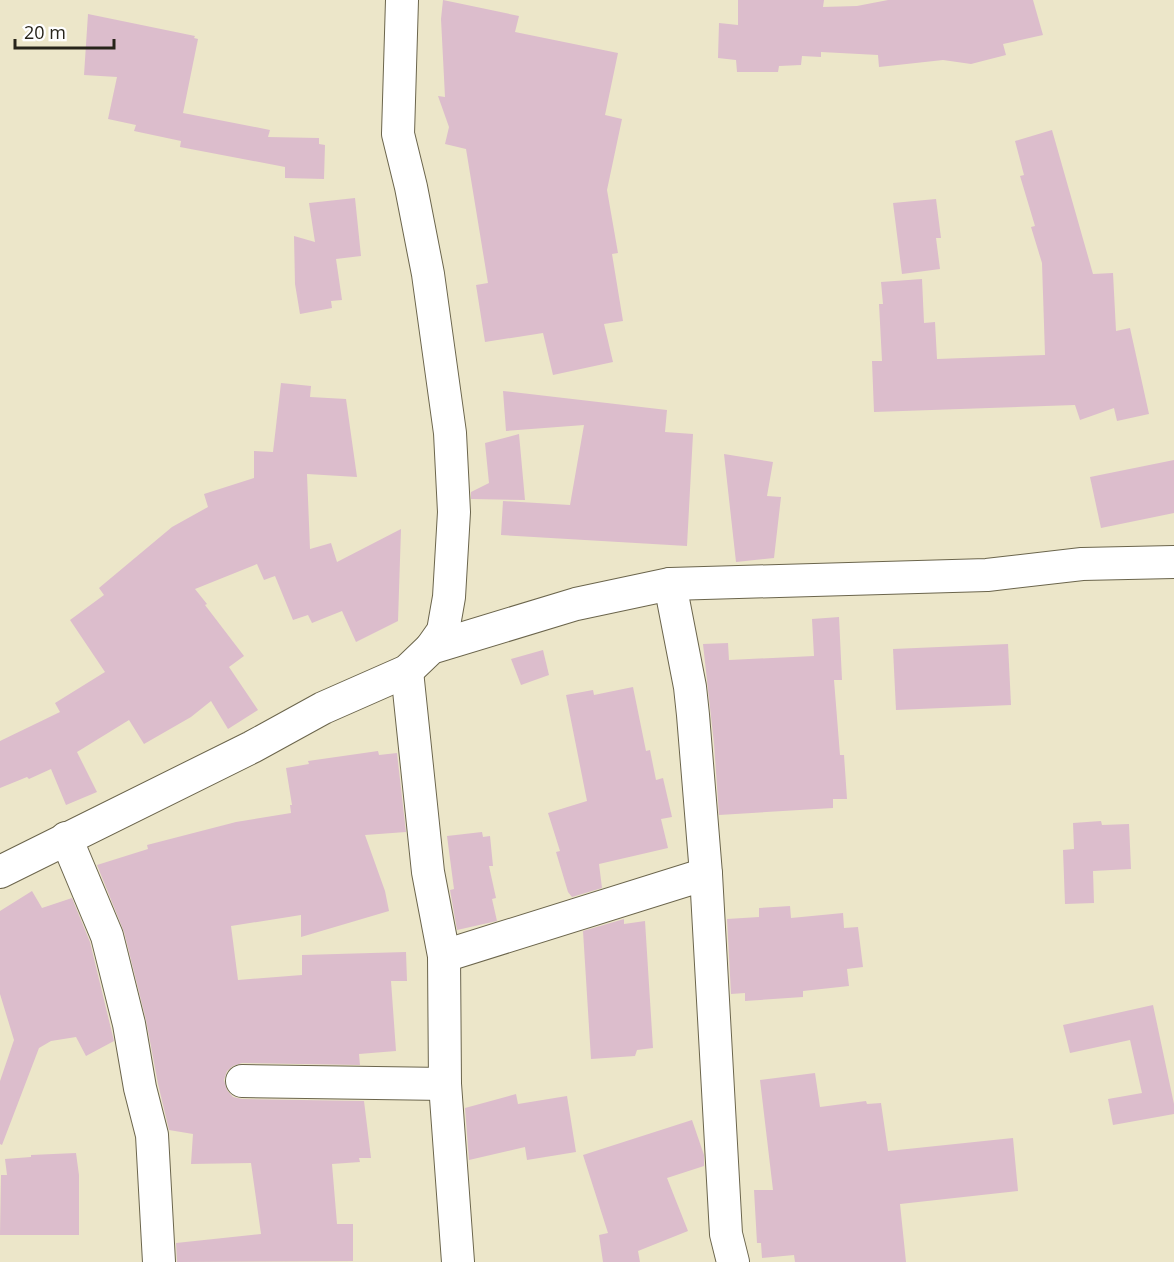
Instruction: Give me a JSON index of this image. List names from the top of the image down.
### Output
{
  "scale_bar": "20 m"
}
